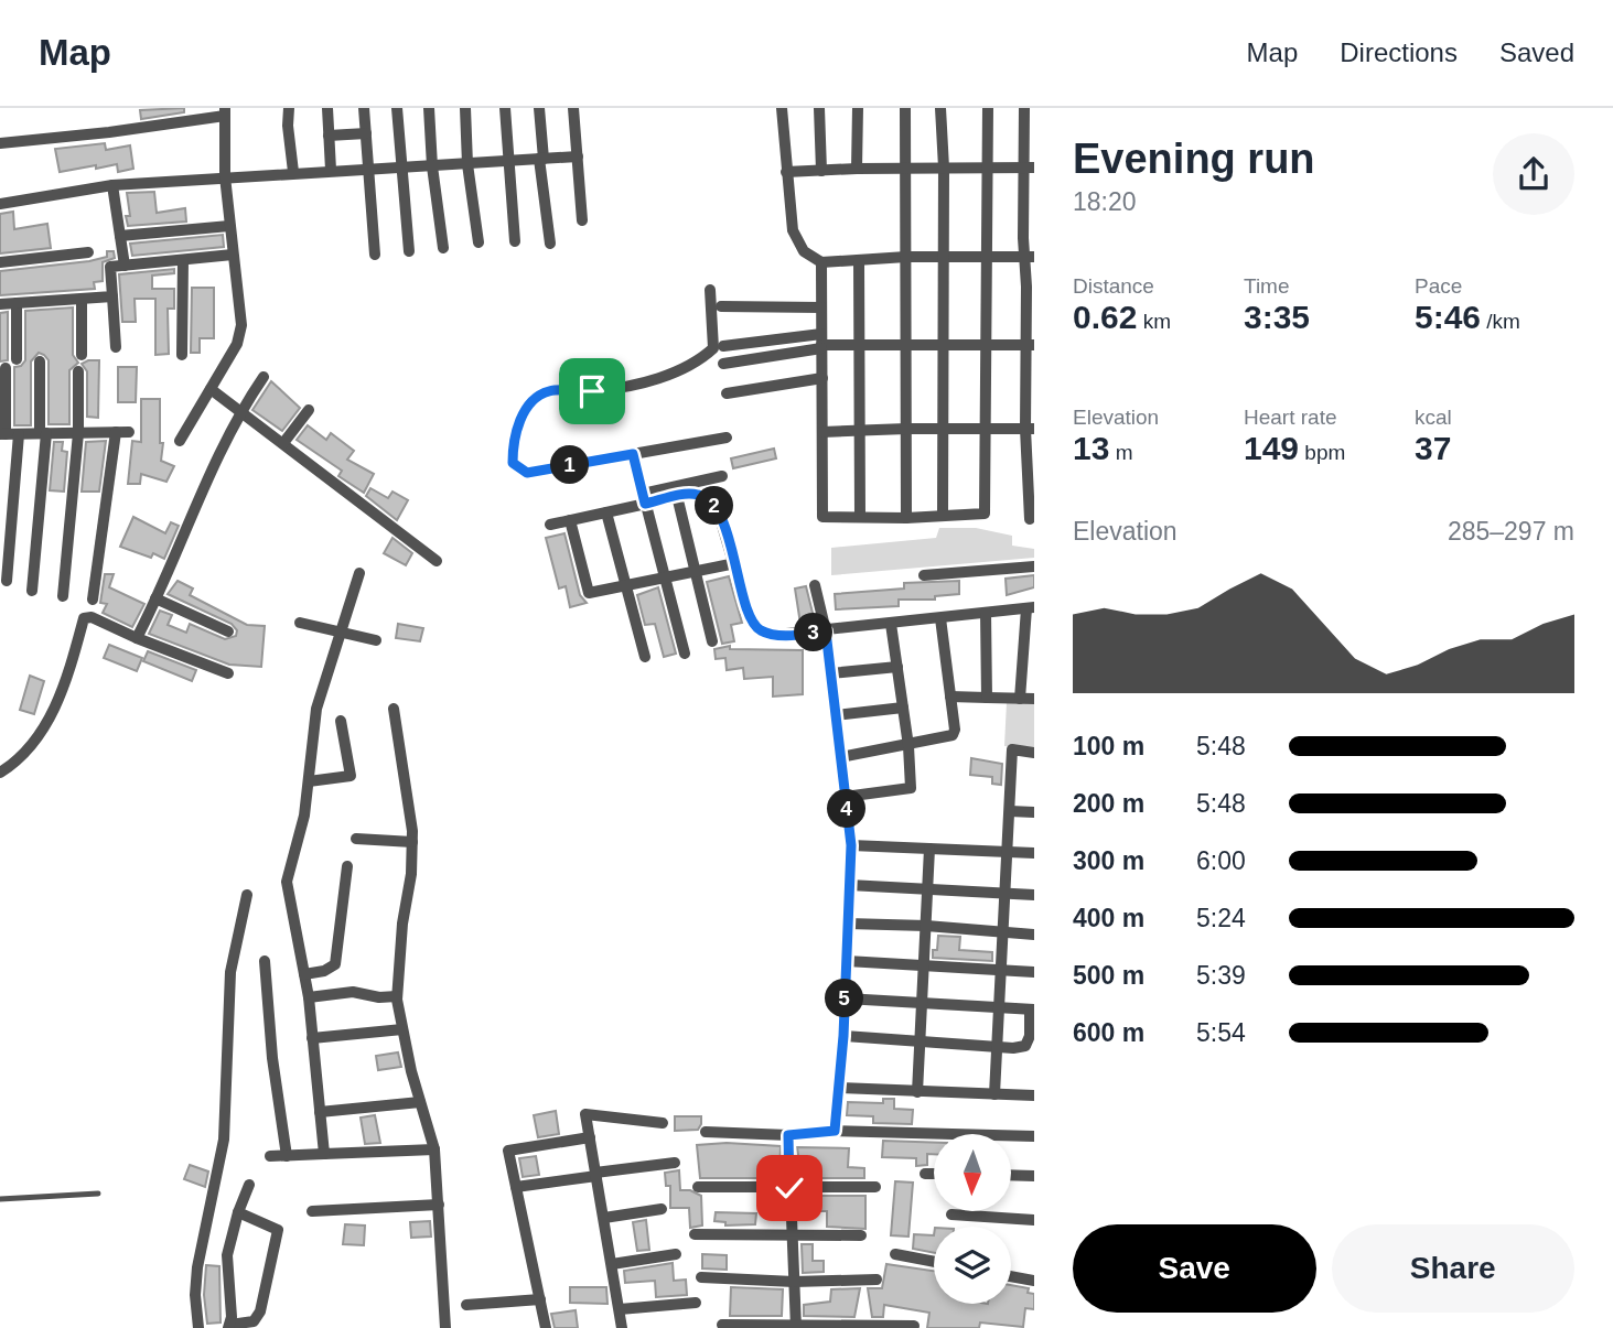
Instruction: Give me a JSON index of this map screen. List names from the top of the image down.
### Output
{
  "north": "bottom",
  "page": {
    "header": "Map",
    "nav": ["Map", "Directions", "Saved"],
    "heading": ["Evening run", "18:20"],
    "stats": [
      ["Distance", "0.62 km"],
      ["Time", "3:35"],
      ["Pace", "5:46 /km"],
      ["Elevation", "13 m"],
      ["Heart rate", "149 bpm"],
      ["kcal", "37"]
    ],
    "pins": [
      "1",
      "2",
      "3",
      "4",
      "5"
    ],
    "chart": ["Elevation", "285–297 m"],
    "list": [
      {
        "name": "100 m",
        "note": "5:48"
      },
      {
        "name": "200 m",
        "note": "5:48"
      },
      {
        "name": "300 m",
        "note": "6:00"
      },
      {
        "name": "400 m",
        "note": "5:24"
      },
      {
        "name": "500 m",
        "note": "5:39"
      },
      {
        "name": "600 m",
        "note": "5:54"
      }
    ],
    "buttons": ["Save", "Share"]
  }
}
